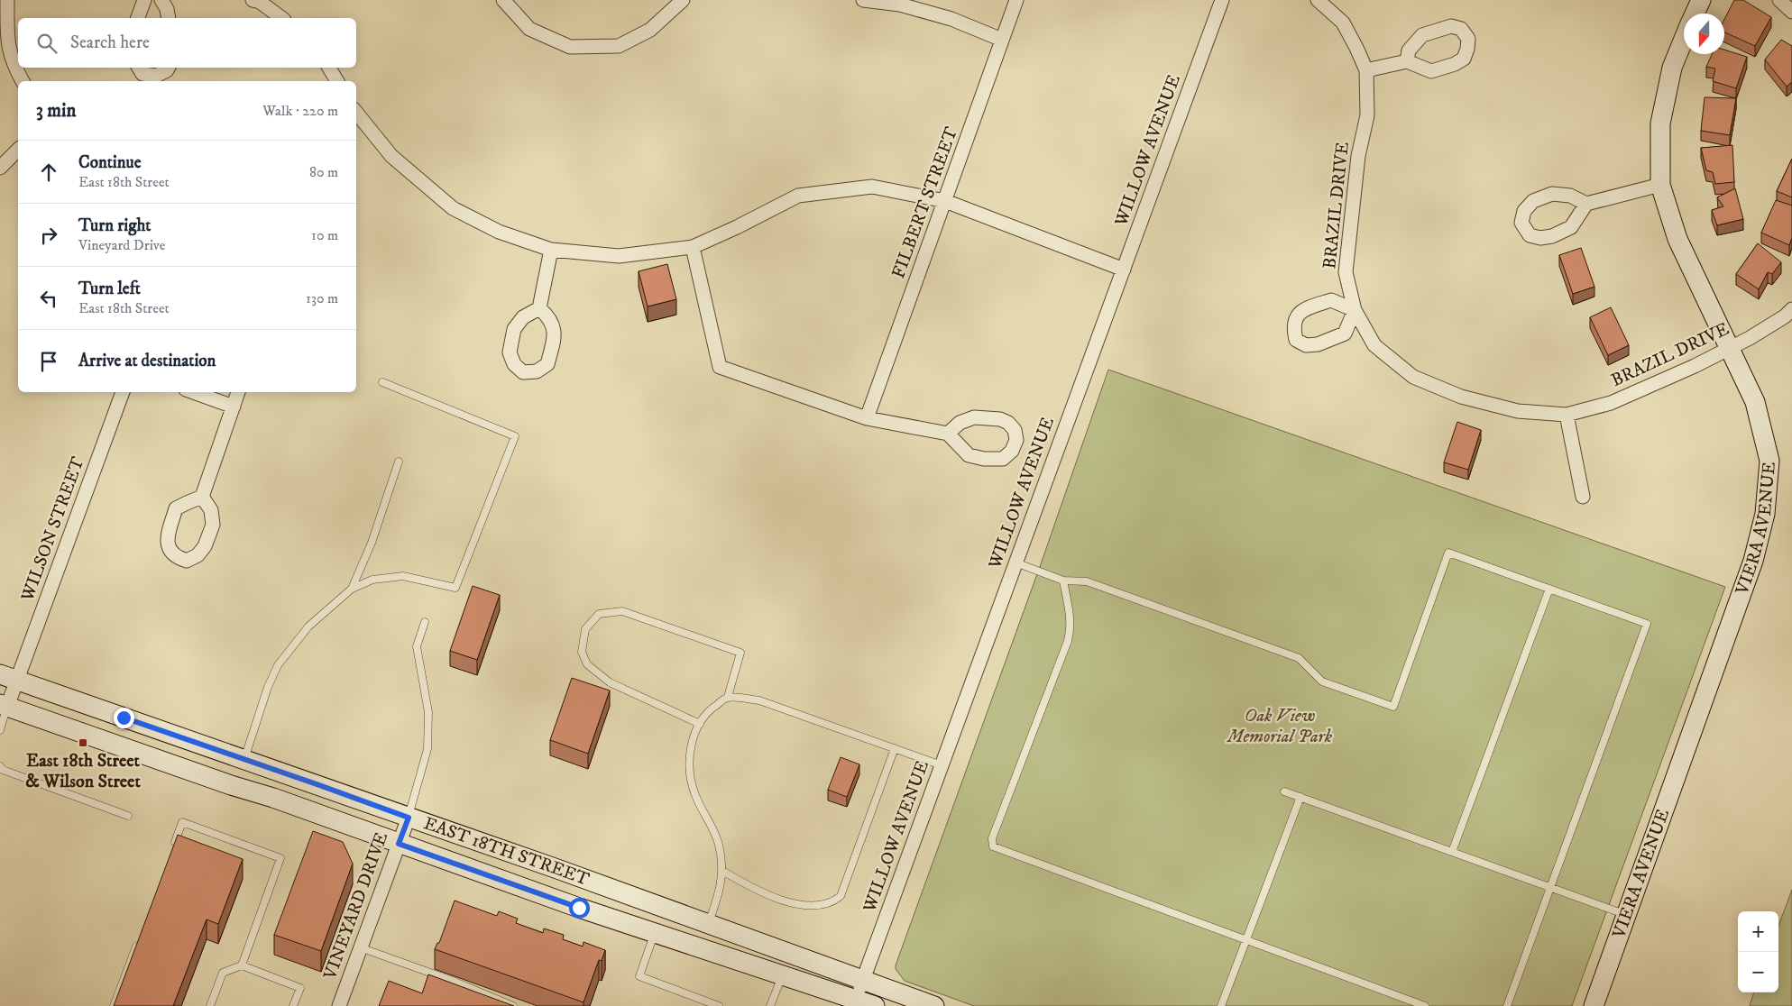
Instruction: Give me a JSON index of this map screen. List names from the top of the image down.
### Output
{
  "streets": {
    "main road": ["VIERA AVENUE", "EAST 18TH STREET"],
    "street": [
      "WILLOW AVENUE",
      "FILBERT STREET",
      "BRAZIL DRIVE",
      "WILSON STREET",
      "VINEYARD DRIVE"
    ]
  },
  "crossings": [
    ["WILLOW AVENUE", "EAST 18TH STREET"],
    ["BRAZIL DRIVE", "VIERA AVENUE"],
    ["WILSON STREET", "EAST 18TH STREET"],
    ["EAST 18TH STREET", "VINEYARD DRIVE"]
  ],
  "parks": ["Oak View Memorial Park"],
  "places": {
    "transit": ["East 18th Street & Wilson Street"]
  },
  "north": "bottom",
  "page": {
    "search": "Search here",
    "heading": ["3 min", "Walk · 220 m"],
    "list": [
      ["Continue", "East 18th Street", "80 m"],
      ["Turn right", "Vineyard Drive", "10 m"],
      ["Turn left", "East 18th Street", "130 m"],
      "Arrive at destination"
    ],
    "map_buttons": ["+", "−"]
  }
}
